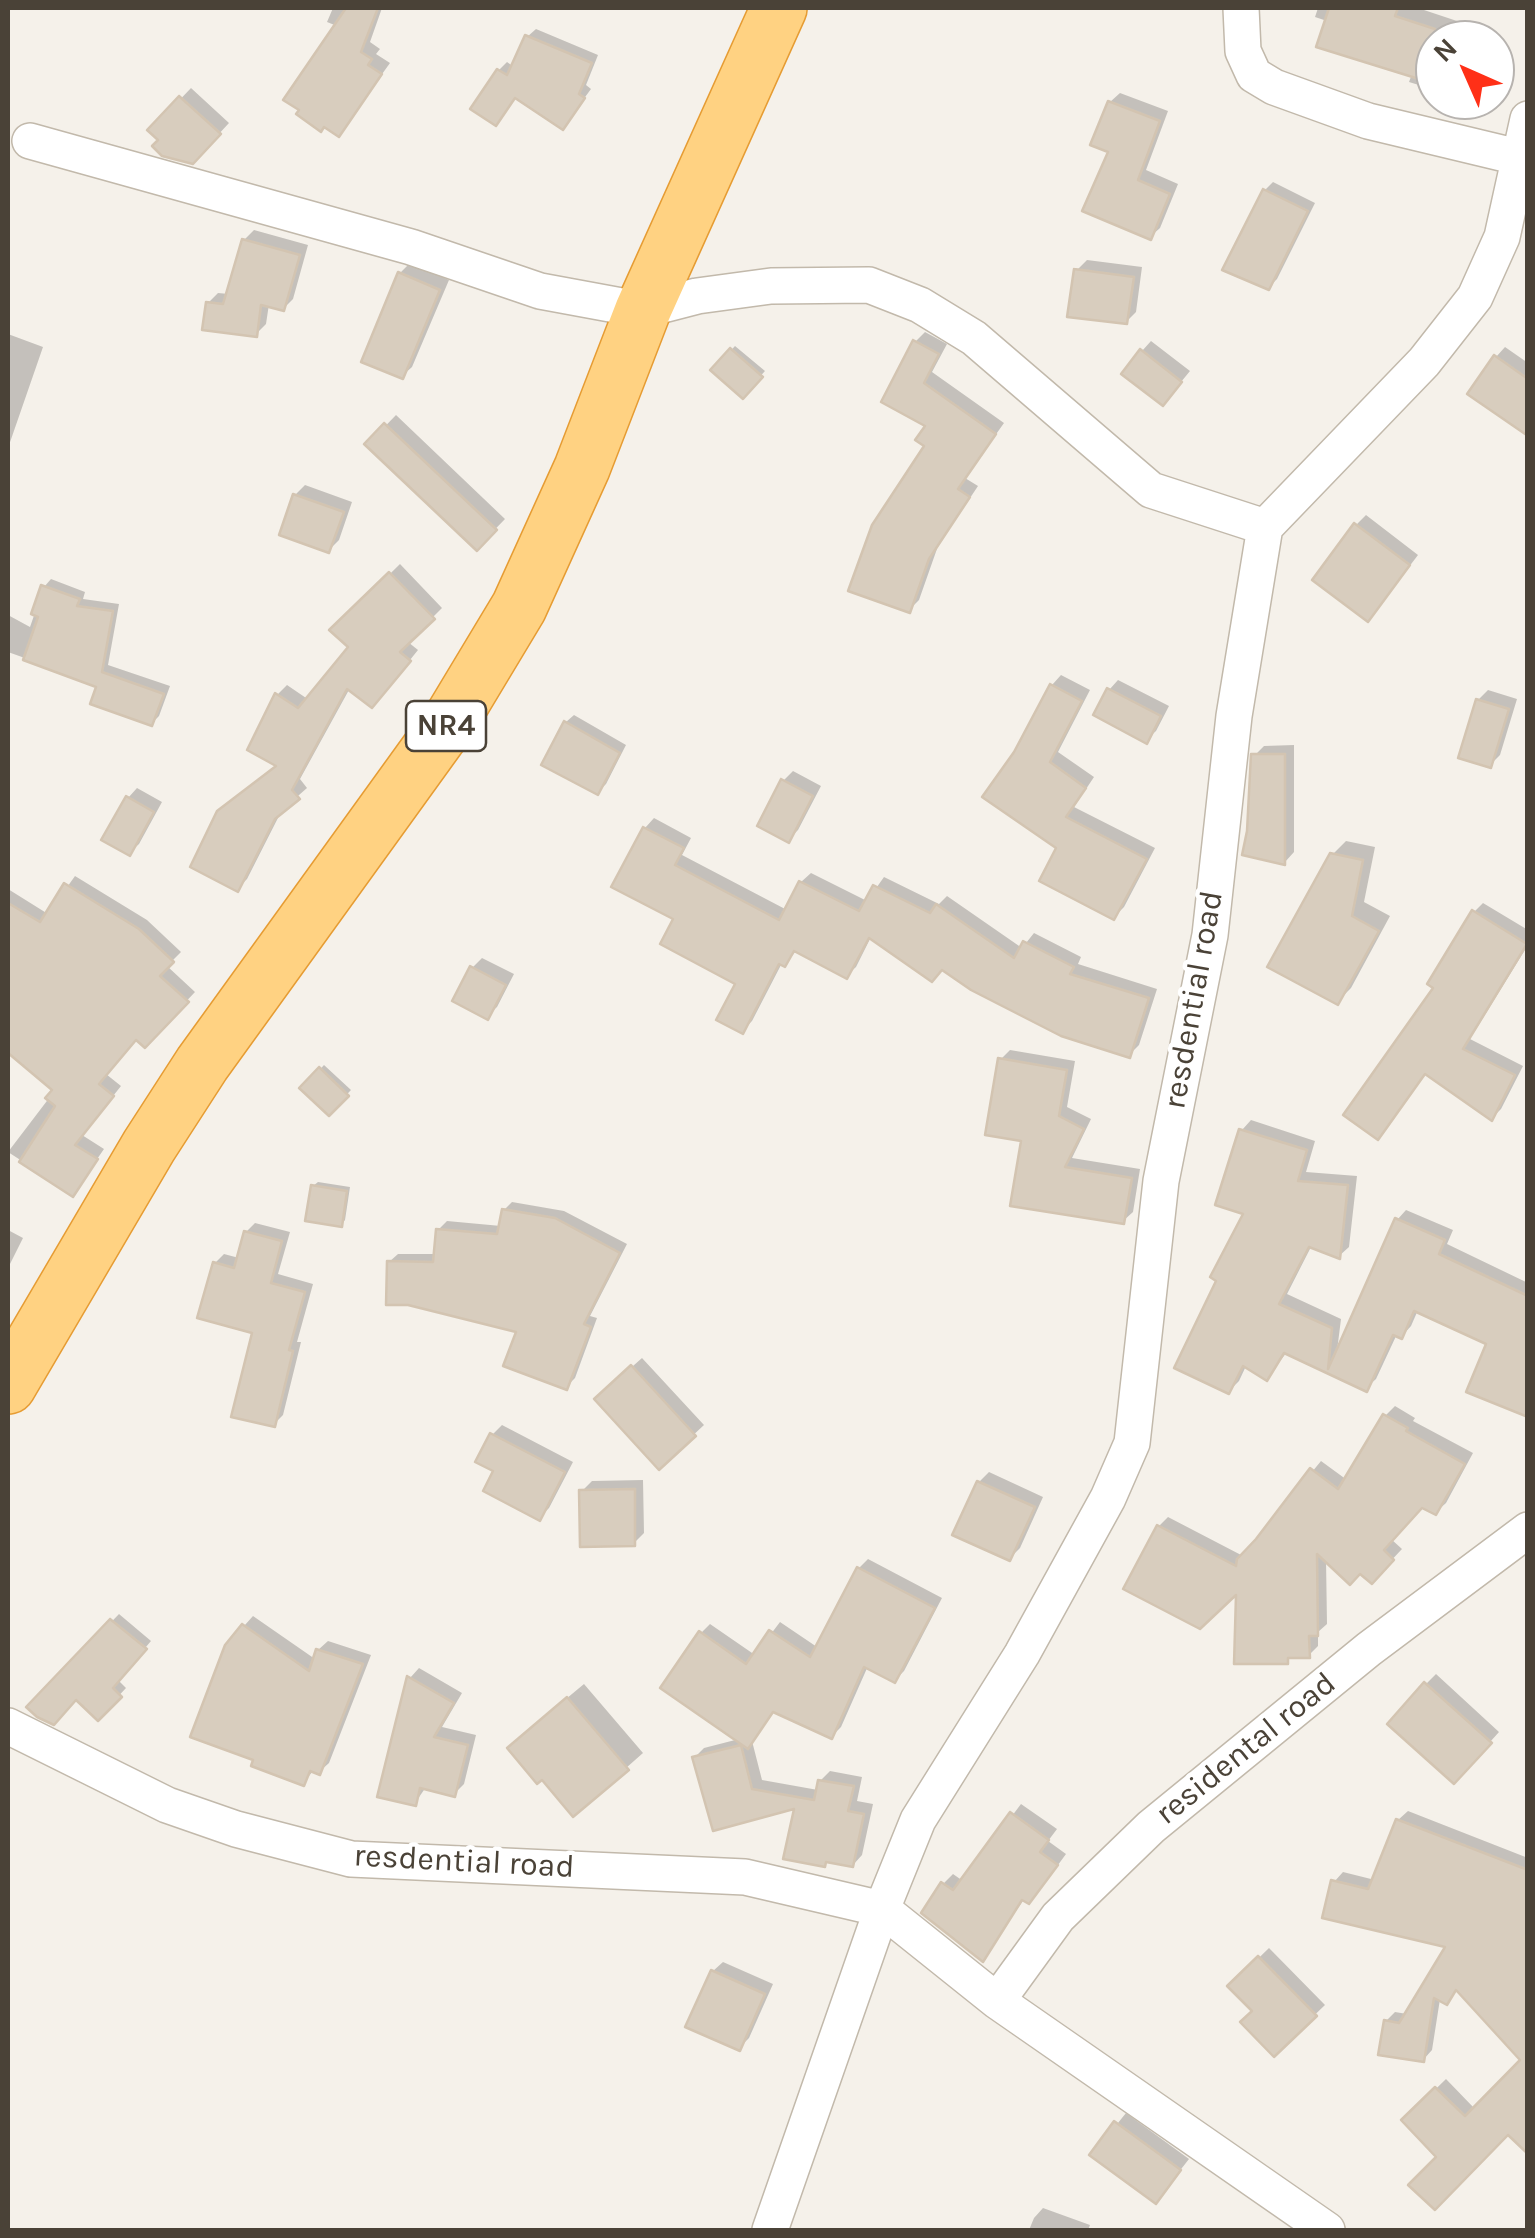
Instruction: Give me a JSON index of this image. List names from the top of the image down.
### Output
{
  "streets": {
    "highway": ["NR4"],
    "street": ["resdential road", "residental road"]
  },
  "crossings": [
    ["resdential road", "residental road"]
  ],
  "north": "top left"
}
